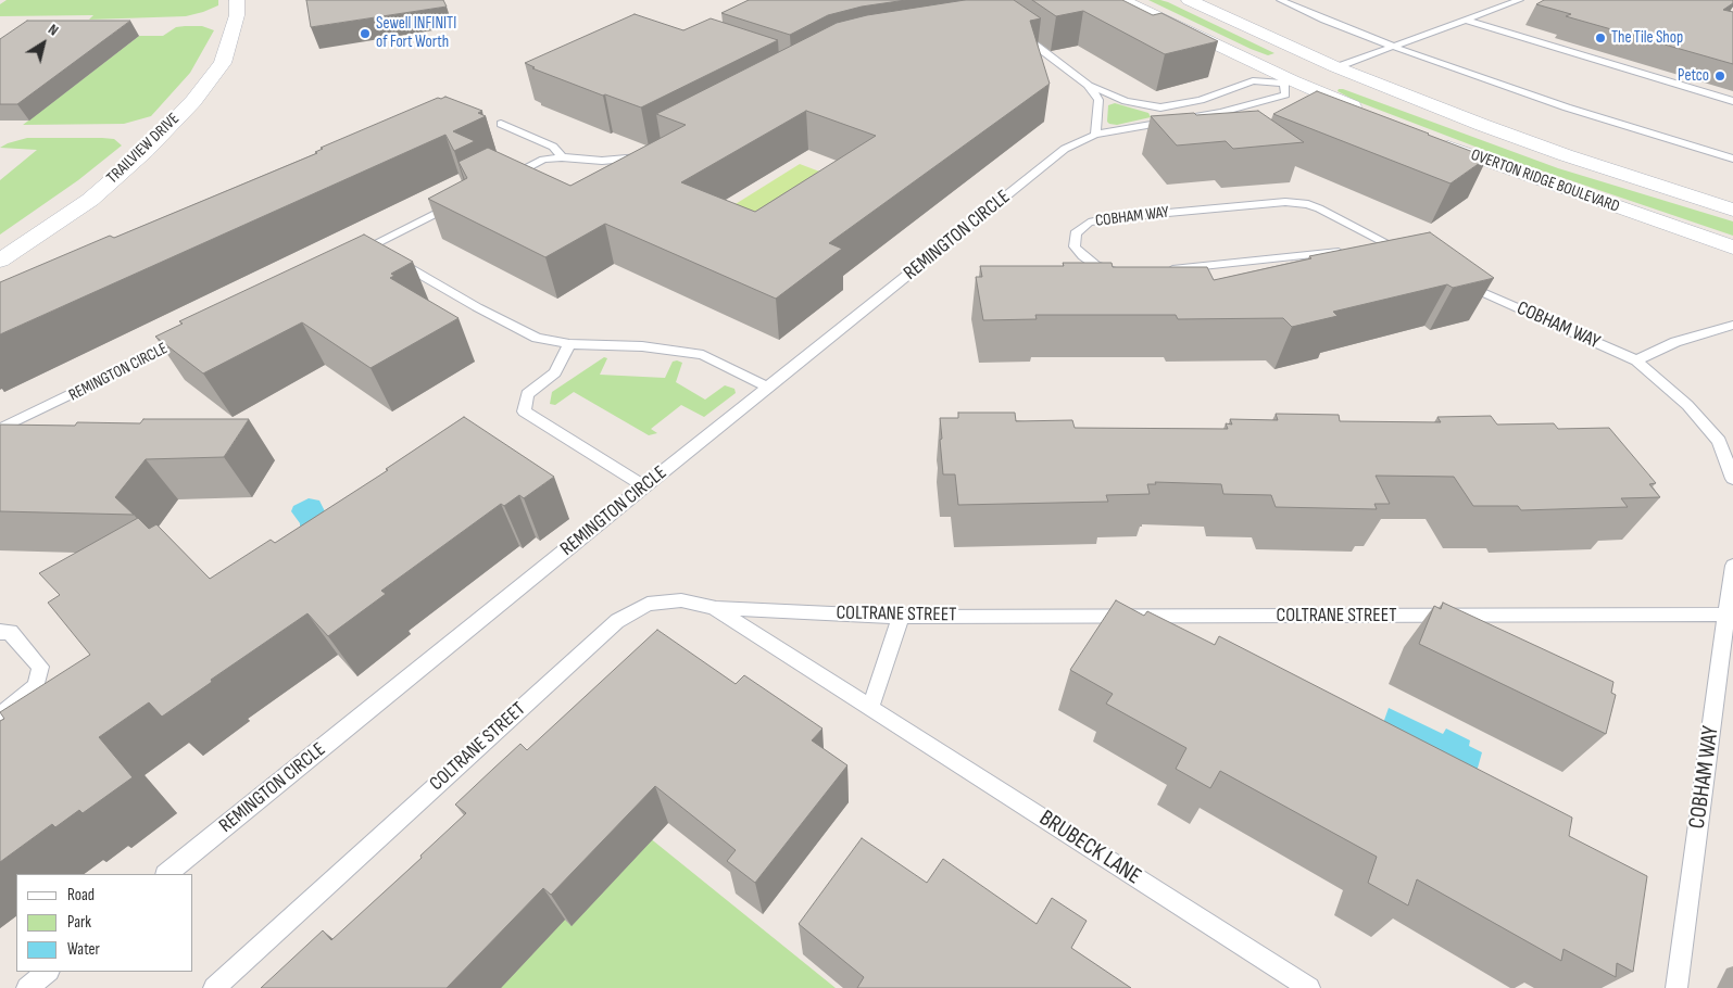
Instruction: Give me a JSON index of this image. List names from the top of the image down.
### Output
{
  "streets": {
    "street": ["TRAILVIEW DRIVE", "OVERTON RIDGE BOULEVARD"],
    "lane": [
      "COBHAM WAY",
      "REMINGTON CIRCLE",
      "COLTRANE STREET",
      "BRUBECK LANE"
    ]
  },
  "crossings": [
    ["COBHAM WAY", "COLTRANE STREET"],
    ["COLTRANE STREET", "BRUBECK LANE"]
  ],
  "places": ["Sewell INFINITI of Fort Worth", "The Tile Shop", "Petco"],
  "legend": ["Road", "Park", "Water"],
  "north": "top right"
}
